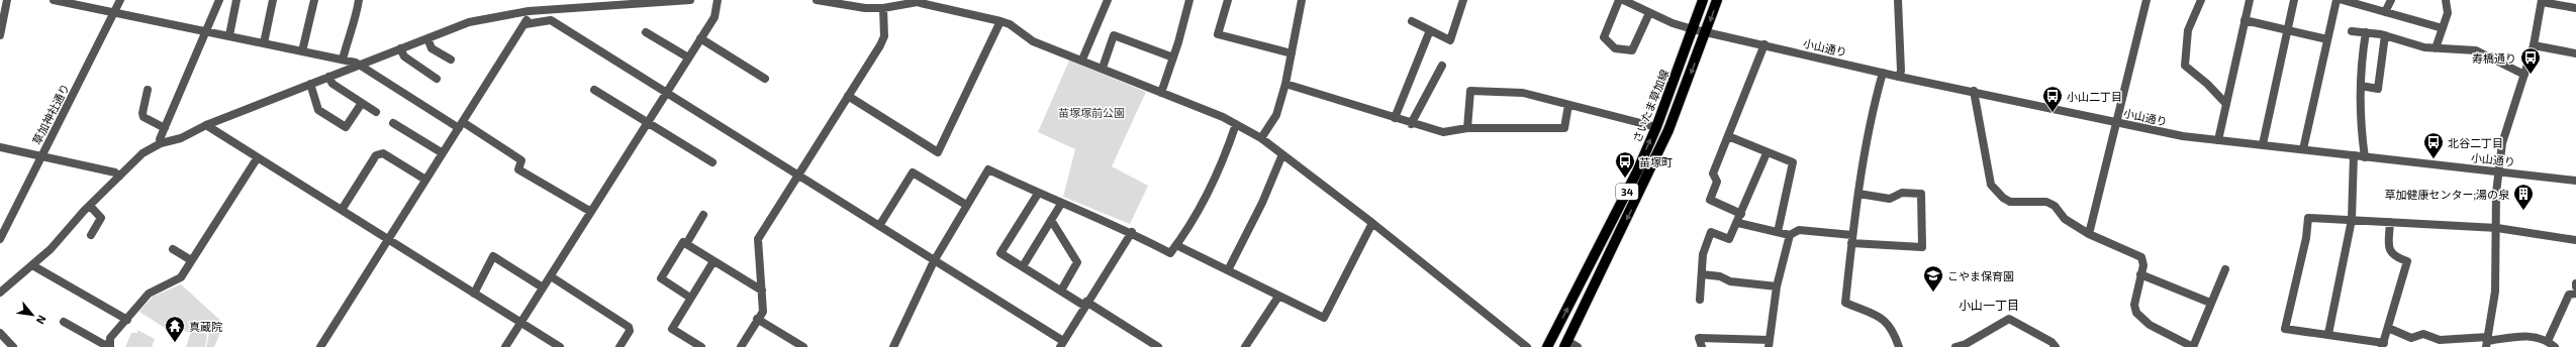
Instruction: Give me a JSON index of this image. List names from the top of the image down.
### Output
{
  "streets": {
    "main road": ["さいたま草加線", "34"],
    "street": ["小山通り", "草加神社通り"]
  },
  "crossings": [
    ["小山通り", "さいたま草加線"],
    ["小山通り", "34"]
  ],
  "districts": ["小山一丁目"],
  "parks": ["苗塚塚前公園"],
  "places": {
    "bus stop": [
      "寿橋通り",
      "小山二丁目",
      "北谷二丁目",
      "苗塚町"
    ],
    "building": ["草加健康センター;湯の泉"],
    "school or university": ["こやま保育園"],
    "temple": ["真蔵院"]
  },
  "north": "bottom right"
}
